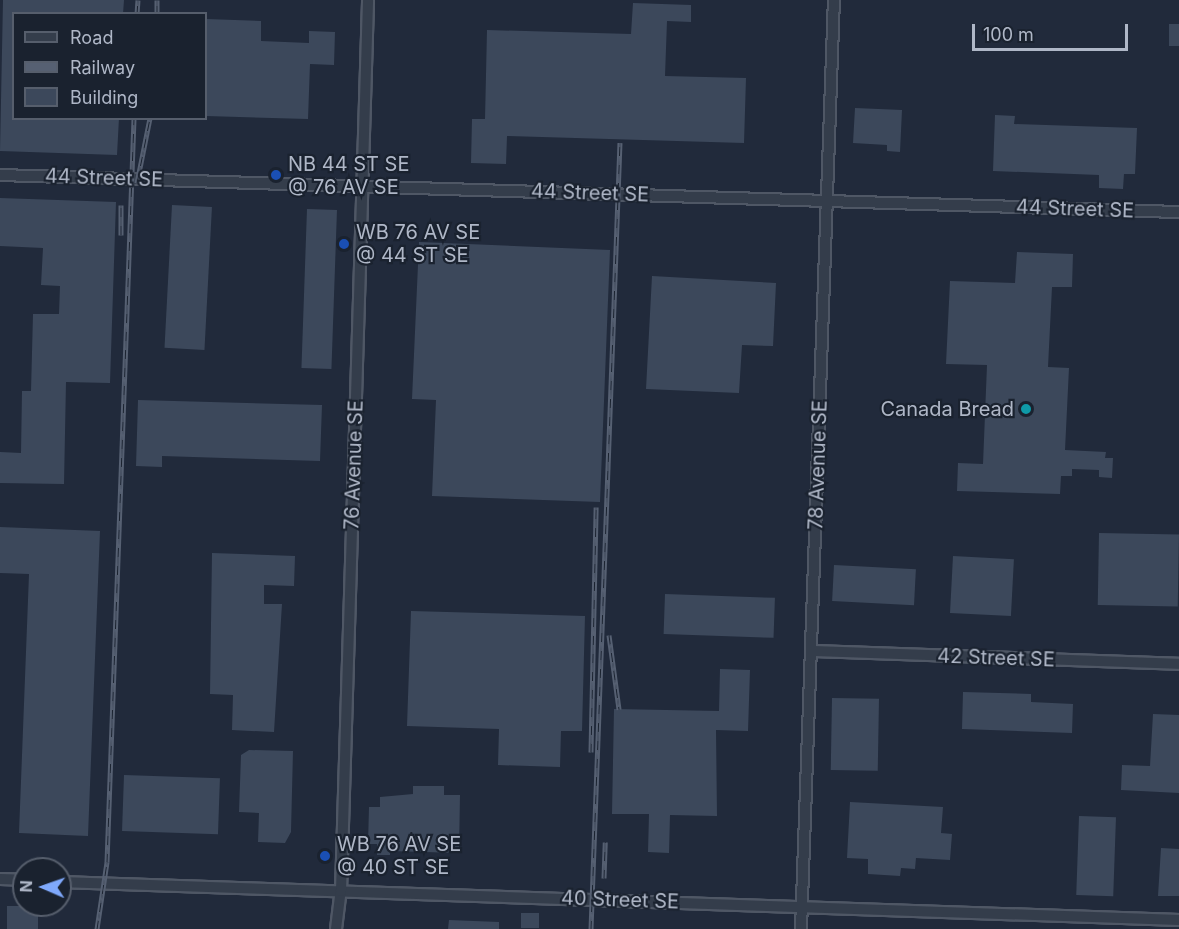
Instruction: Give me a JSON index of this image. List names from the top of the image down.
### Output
{
  "streets": {
    "street": [
      "44 Street SE",
      "76 Avenue SE",
      "78 Avenue SE",
      "42 Street SE",
      "40 Street SE"
    ]
  },
  "crossings": [
    ["44 Street SE", "76 Avenue SE"],
    ["44 Street SE", "78 Avenue SE"],
    ["76 Avenue SE", "40 Street SE"],
    ["78 Avenue SE", "42 Street SE"],
    ["78 Avenue SE", "40 Street SE"]
  ],
  "places": [
    "NB 44 ST SE @ 76 AV SE",
    "WB 76 AV SE @ 44 ST SE",
    "Canada Bread",
    "WB 76 AV SE @ 40 ST SE"
  ],
  "legend": ["Road", "Railway", "Building"],
  "scale_bar": "100 m",
  "north": "left"
}
